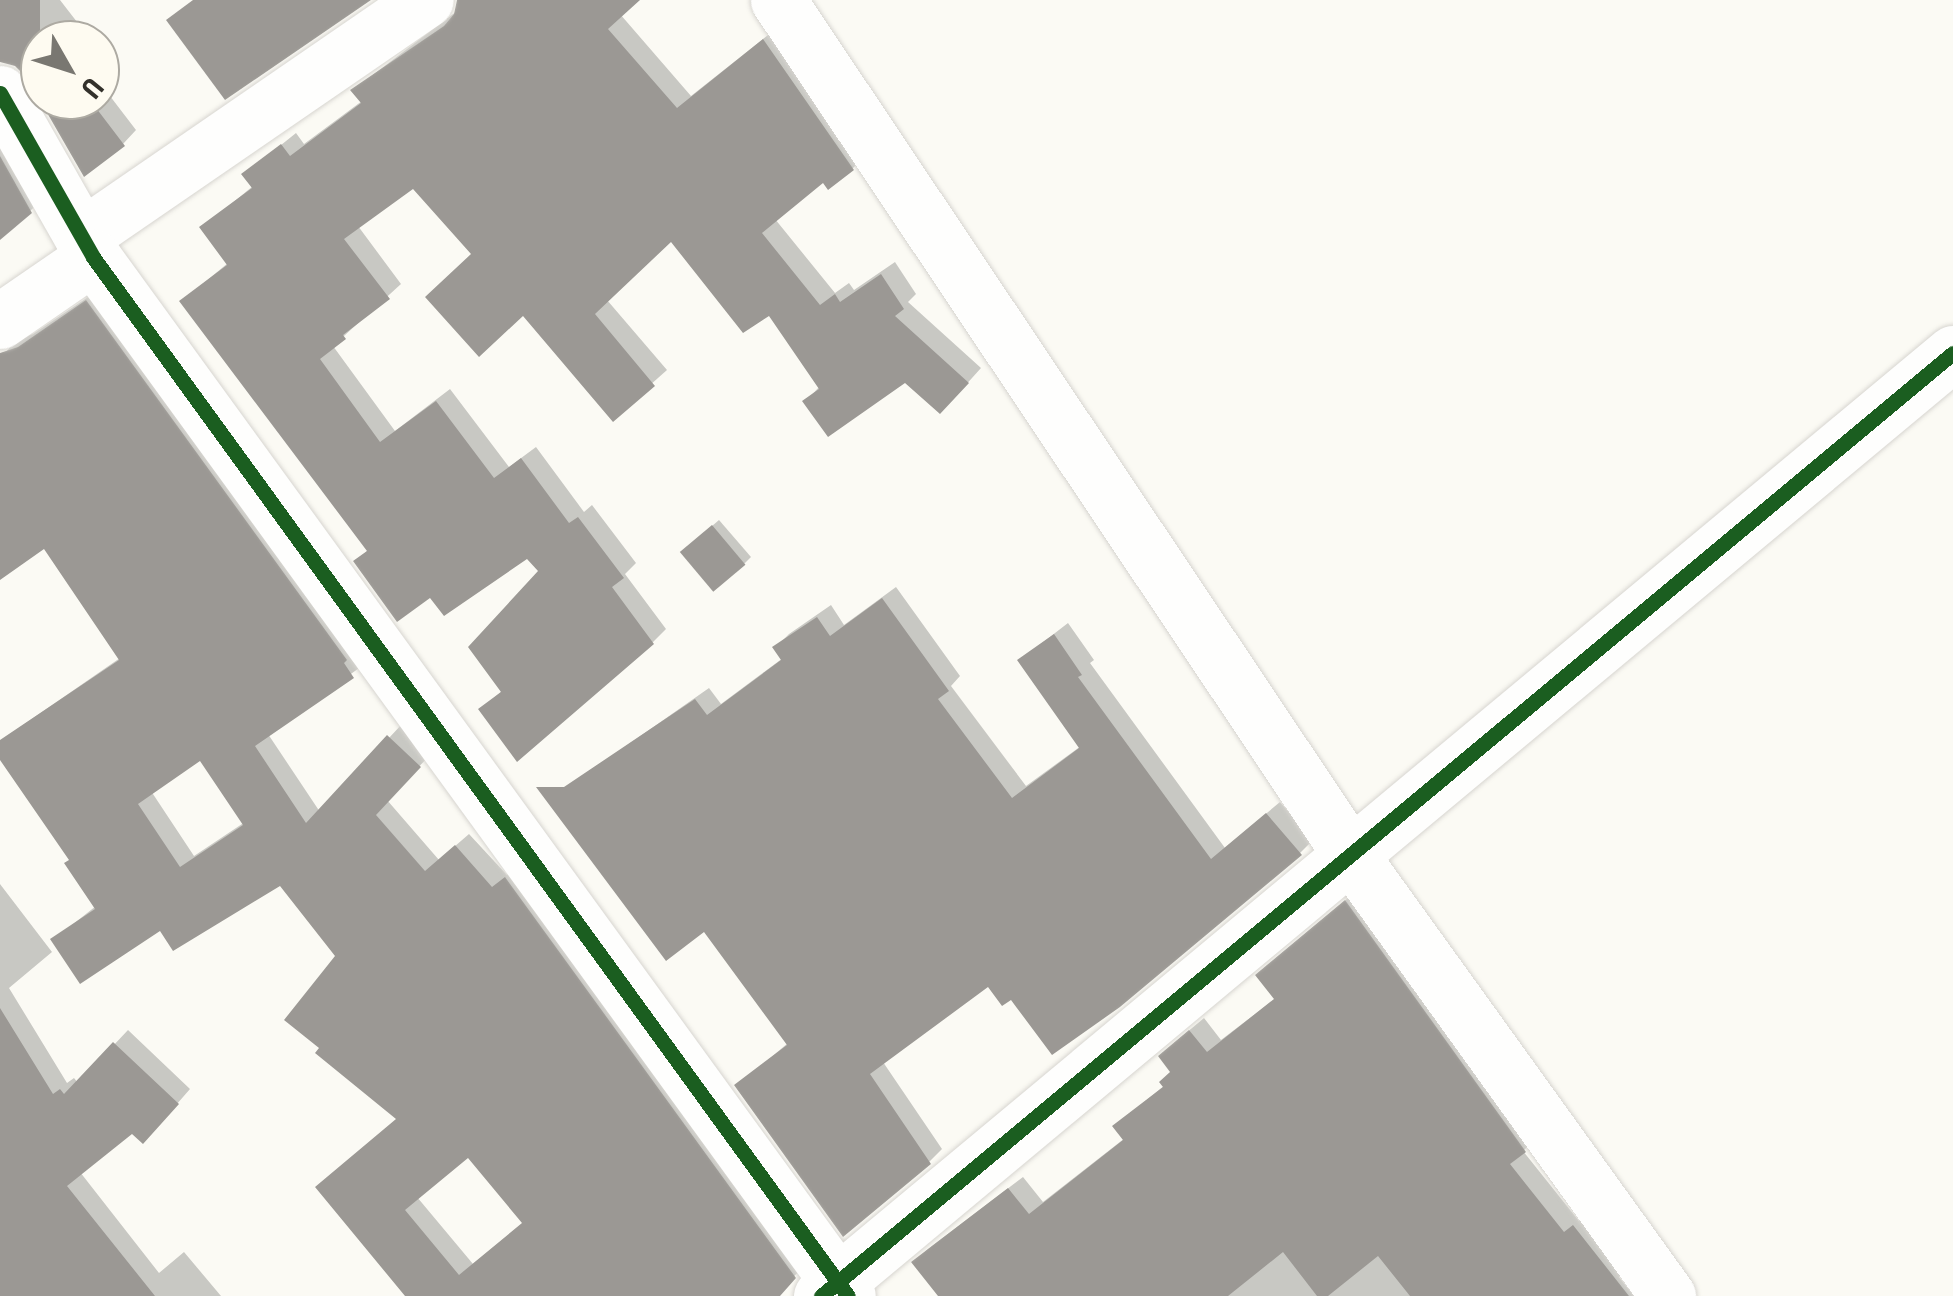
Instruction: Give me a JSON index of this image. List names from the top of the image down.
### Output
{
  "north": "bottom right"
}
